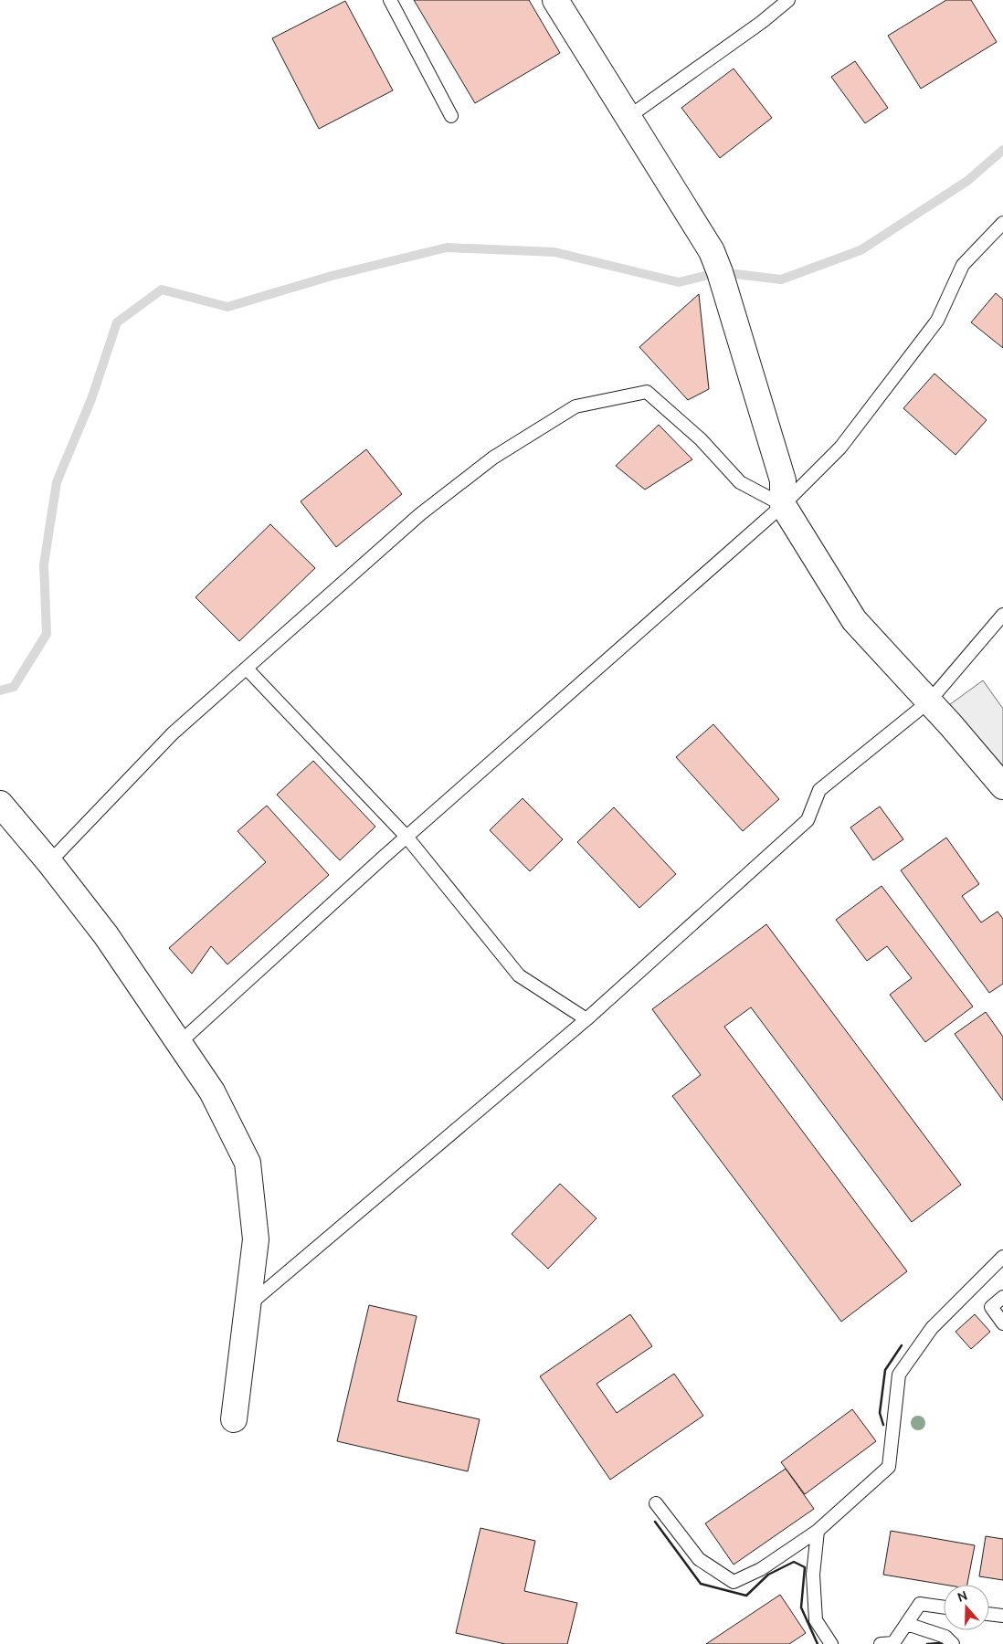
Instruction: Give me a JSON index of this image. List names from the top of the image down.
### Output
{
  "north": "top"
}
